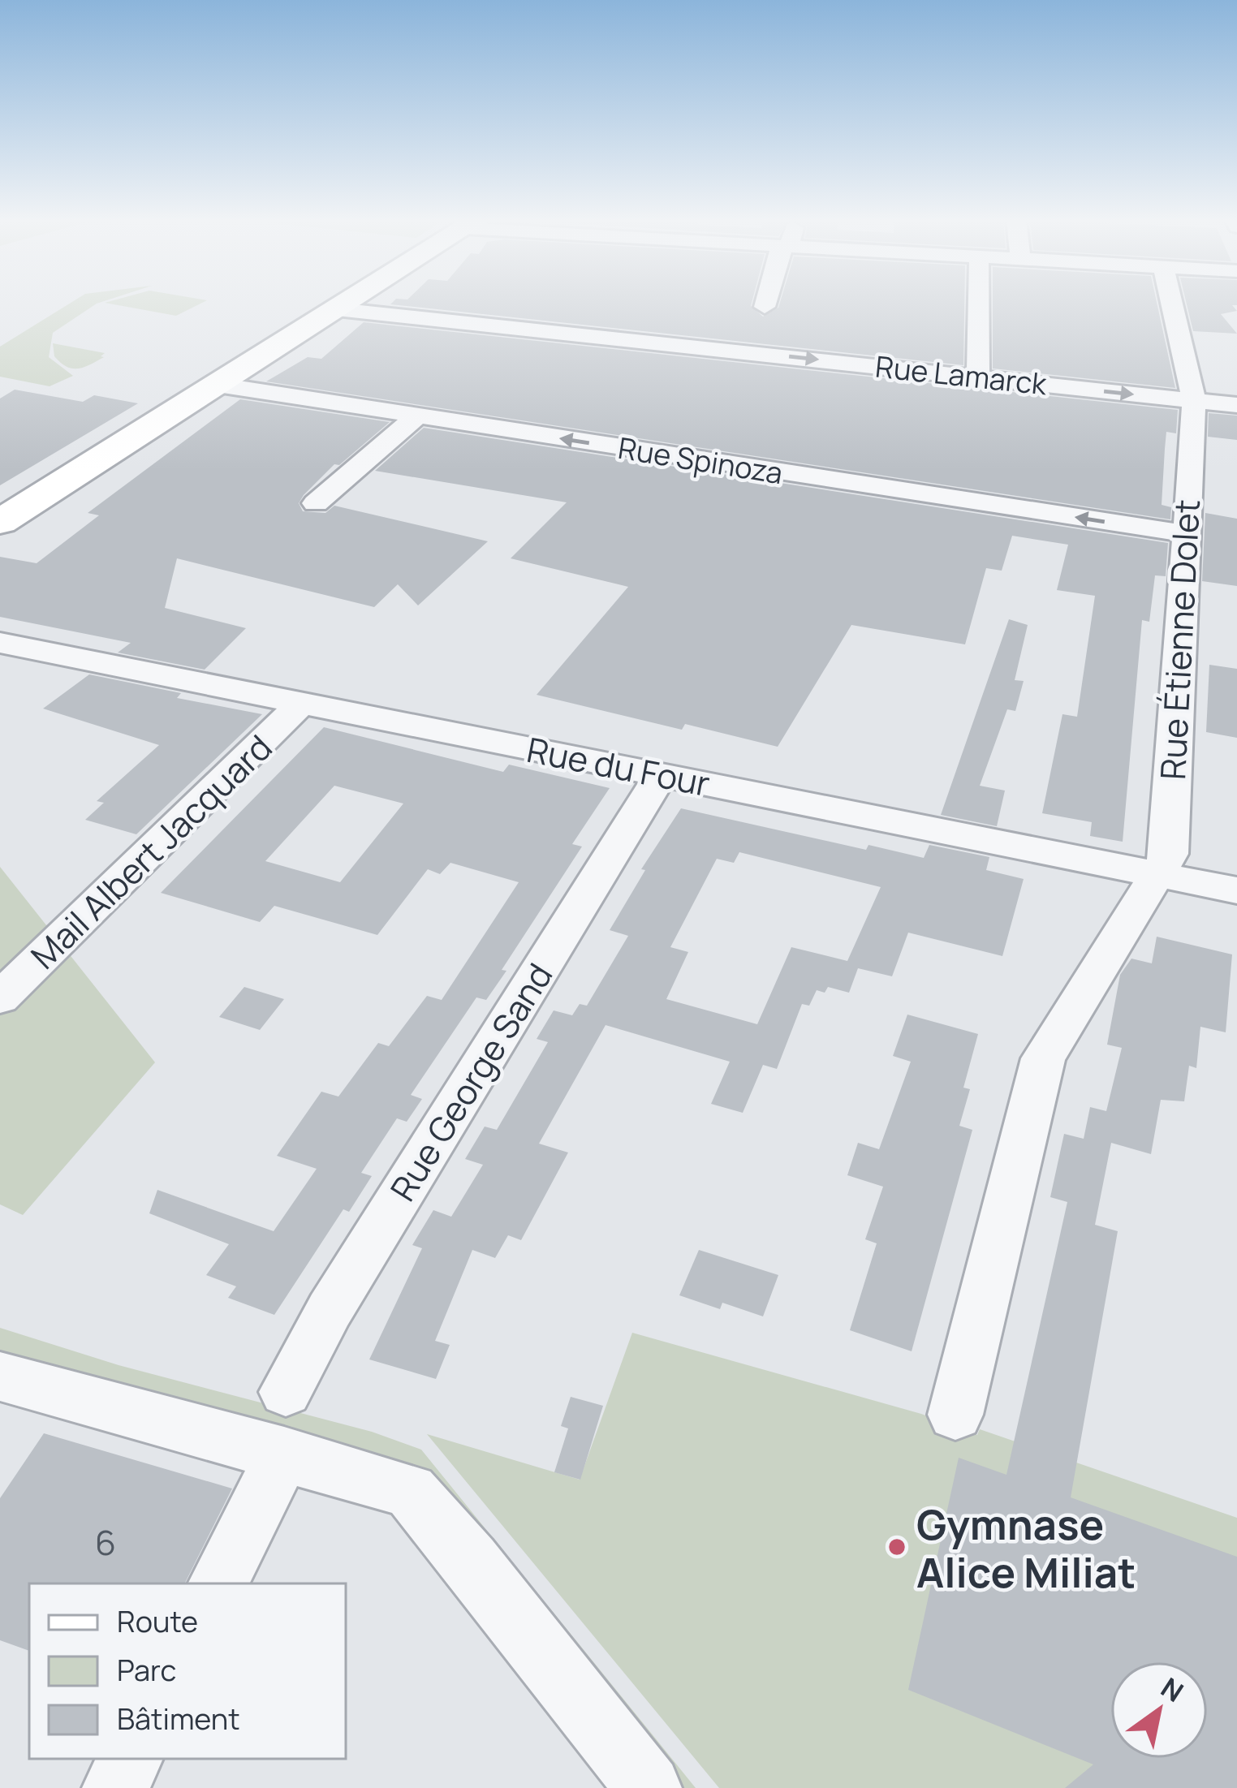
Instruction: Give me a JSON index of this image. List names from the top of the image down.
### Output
{
  "streets": {
    "street": [
      "Rue Lamarck",
      "Rue Spinoza",
      "Rue Étienne Dolet",
      "Rue du Four",
      "Mail Albert Jacquard",
      "Rue George Sand"
    ]
  },
  "crossings": [
    ["Rue Lamarck", "Rue Étienne Dolet"],
    ["Rue Spinoza", "Rue Étienne Dolet"],
    ["Rue Étienne Dolet", "Rue du Four"],
    ["Rue du Four", "Mail Albert Jacquard"],
    ["Rue du Four", "Rue George Sand"]
  ],
  "one_way": ["Rue Lamarck", "Rue Spinoza"],
  "places": ["Gymnase Alice Miliat"],
  "house_numbers": ["6"],
  "legend": ["Route", "Parc", "Bâtiment"],
  "north": "top right"
}
